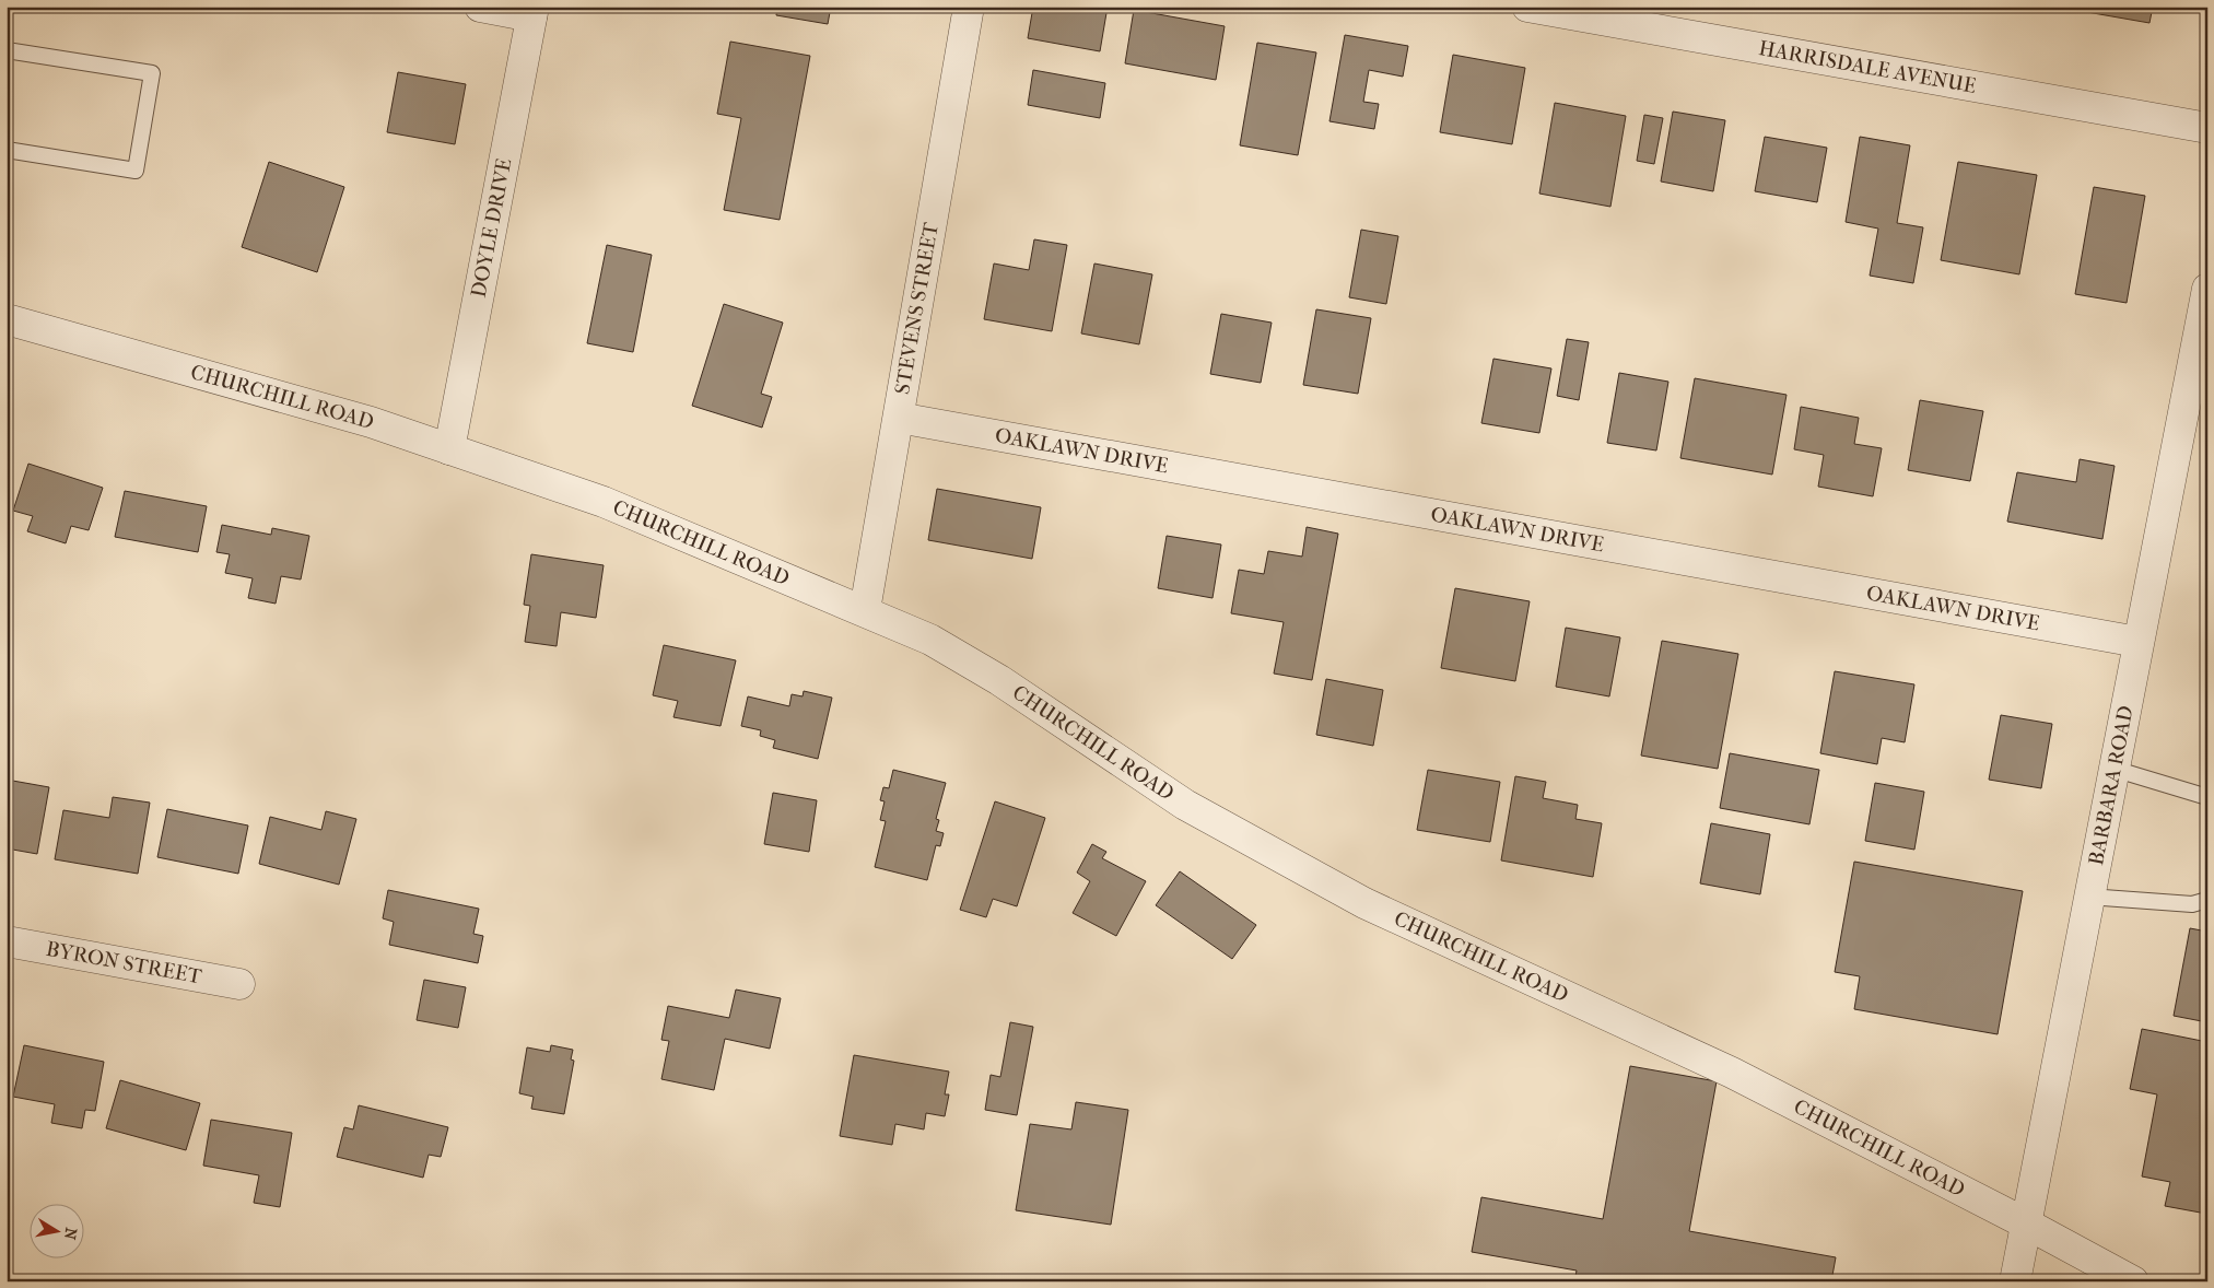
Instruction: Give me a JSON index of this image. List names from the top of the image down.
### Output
{
  "streets": {
    "street": [
      "HARRISDALE AVENUE",
      "DOYLE DRIVE",
      "STEVENS STREET",
      "CHURCHILL ROAD",
      "OAKLAWN DRIVE",
      "BARBARA ROAD",
      "BYRON STREET"
    ]
  },
  "crossings": [
    ["DOYLE DRIVE", "CHURCHILL ROAD"],
    ["STEVENS STREET", "CHURCHILL ROAD"],
    ["STEVENS STREET", "OAKLAWN DRIVE"],
    ["CHURCHILL ROAD", "BARBARA ROAD"],
    ["OAKLAWN DRIVE", "BARBARA ROAD"]
  ],
  "north": "right"
}
